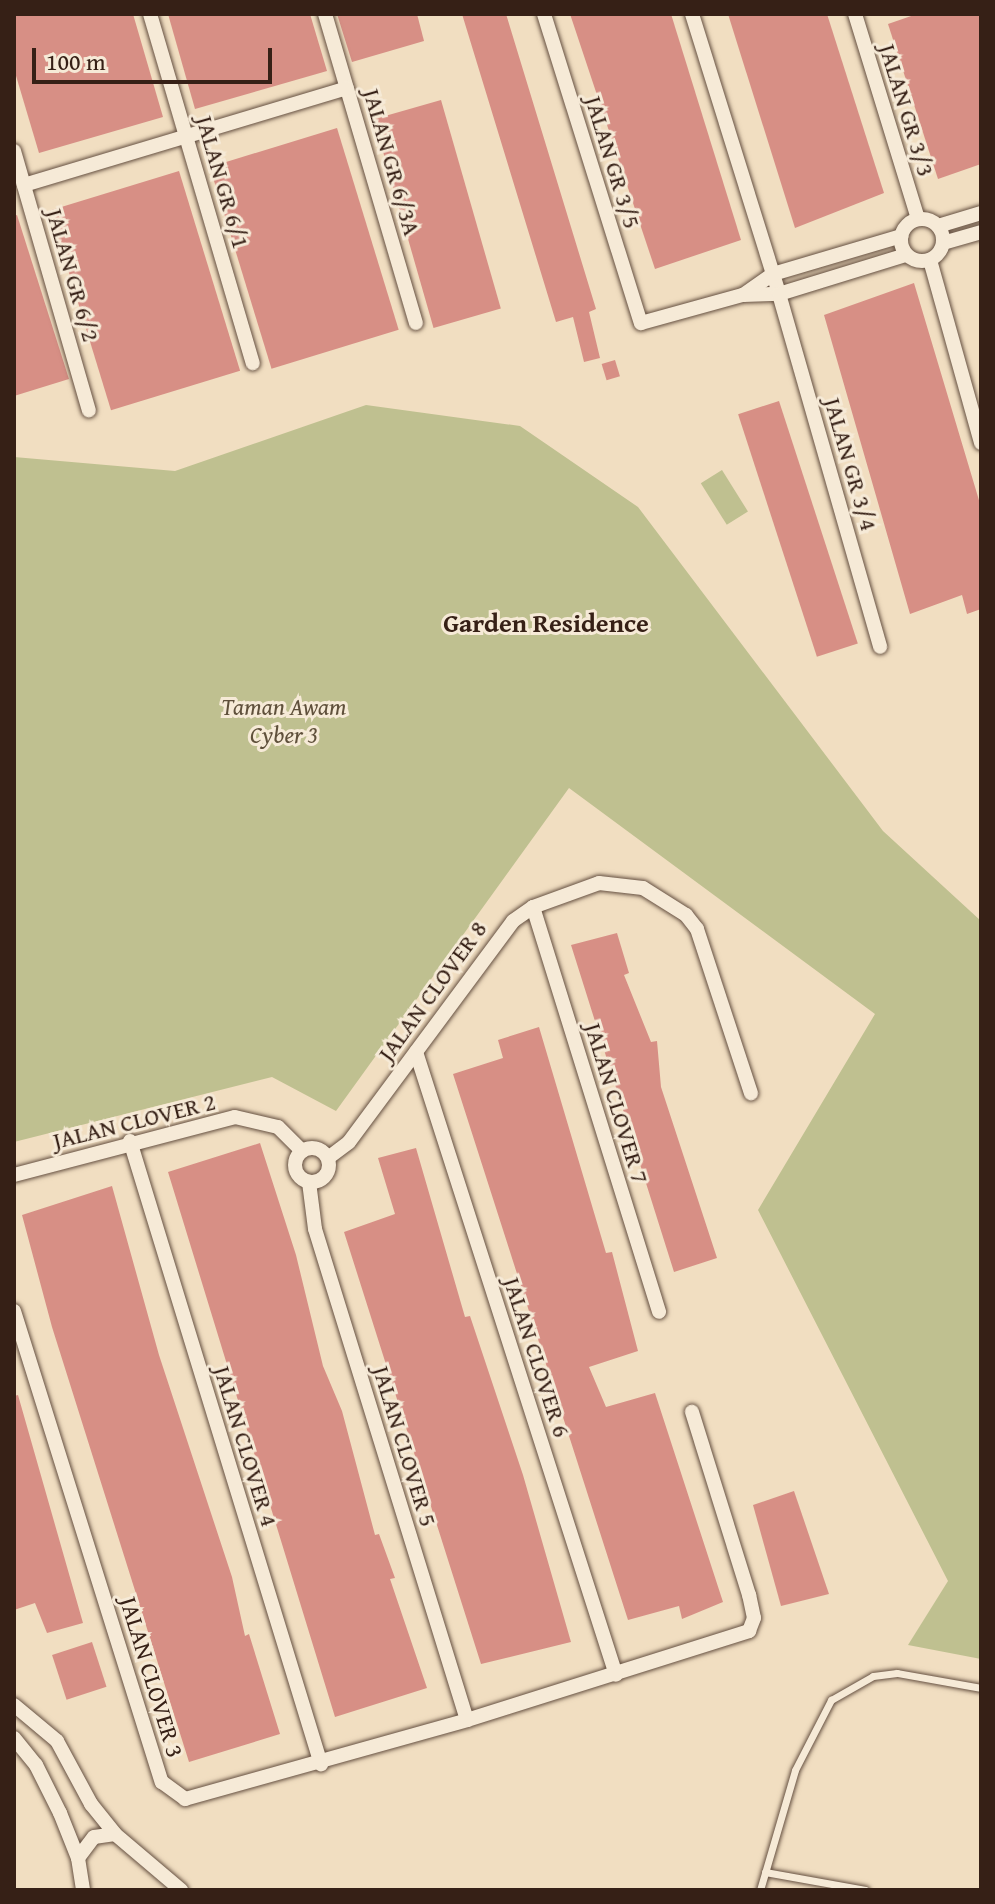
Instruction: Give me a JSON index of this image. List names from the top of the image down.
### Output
{
  "streets": {
    "street": [
      "JALAN GR 3/3",
      "JALAN GR 6/3A",
      "JALAN GR 3/5",
      "JALAN GR 6/1",
      "JALAN GR 6/2",
      "JALAN GR 3/4",
      "JALAN CLOVER 8",
      "JALAN CLOVER 7",
      "JALAN CLOVER 2",
      "JALAN CLOVER 6",
      "JALAN CLOVER 4",
      "JALAN CLOVER 5",
      "JALAN CLOVER 3"
    ]
  },
  "crossings": [
    ["JALAN CLOVER 8", "JALAN CLOVER 7"],
    ["JALAN CLOVER 8", "JALAN CLOVER 2"],
    ["JALAN CLOVER 8", "JALAN CLOVER 6"],
    ["JALAN CLOVER 8", "JALAN CLOVER 5"],
    ["JALAN CLOVER 2", "JALAN CLOVER 4"],
    ["JALAN CLOVER 2", "JALAN CLOVER 5"],
    ["JALAN CLOVER 6", "JALAN CLOVER 3"],
    ["JALAN CLOVER 4", "JALAN CLOVER 3"],
    ["JALAN CLOVER 5", "JALAN CLOVER 3"]
  ],
  "districts": ["Garden Residence"],
  "parks": ["Taman Awam Cyber 3"],
  "scale_bar": "100 m"
}
